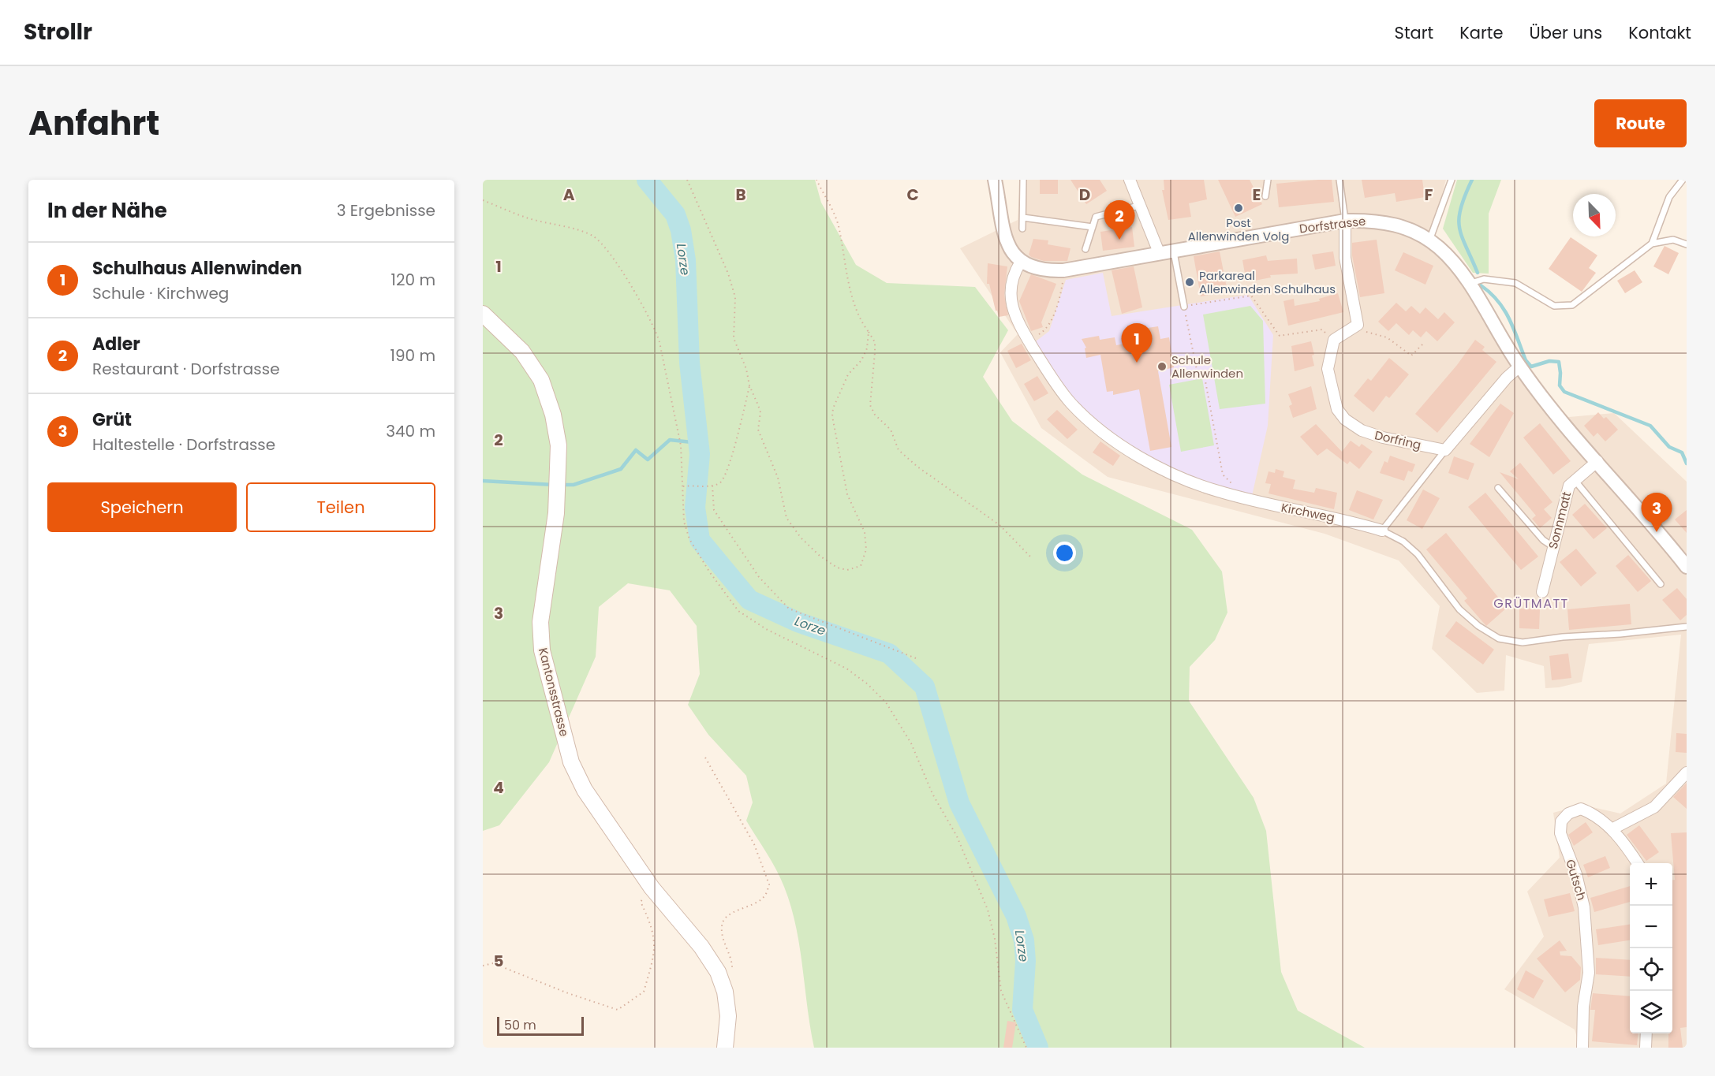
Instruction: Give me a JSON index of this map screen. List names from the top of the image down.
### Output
{
  "streets": {
    "main road": ["Kantonsstrasse"],
    "street": [
      "Dorfstrasse",
      "Dorfring",
      "Kirchweg",
      "Sonnmatt",
      "Gutsch"
    ]
  },
  "crossings": [
    ["Dorfstrasse", "Kirchweg"],
    ["Dorfstrasse", "Sonnmatt"]
  ],
  "districts": ["GRÜTMATT"],
  "water": ["Lorze"],
  "places": ["Post Allenwinden Volg", "Parkareal Allenwinden Schulhaus", "Schule Allenwinden"],
  "scale_bar": "50 m",
  "north": "bottom right",
  "page": {
    "header": "Strollr",
    "nav": [
      "Start",
      "Karte",
      "Über uns",
      "Kontakt"
    ],
    "title": "Anfahrt",
    "buttons": [
      "Route",
      ["Speichern", "Teilen"]
    ],
    "heading": ["In der Nähe", "3 Ergebnisse"],
    "pins": ["2", "1", "3"],
    "list": [
      {
        "mark": "1",
        "name": "Schulhaus Allenwinden",
        "note": "Schule · Kirchweg",
        "value": "120 m"
      },
      {
        "mark": "2",
        "name": "Adler",
        "note": "Restaurant · Dorfstrasse",
        "value": "190 m"
      },
      {
        "mark": "3",
        "name": "Grüt",
        "note": "Haltestelle · Dorfstrasse",
        "value": "340 m"
      }
    ],
    "map_buttons": ["+", "−"],
    "scale": "50 m"
  },
  "grid": {
    "columns": [
      "A",
      "B",
      "C",
      "D",
      "E",
      "F"
    ],
    "rows": [
      "1",
      "2",
      "3",
      "4",
      "5"
    ]
  }
}
